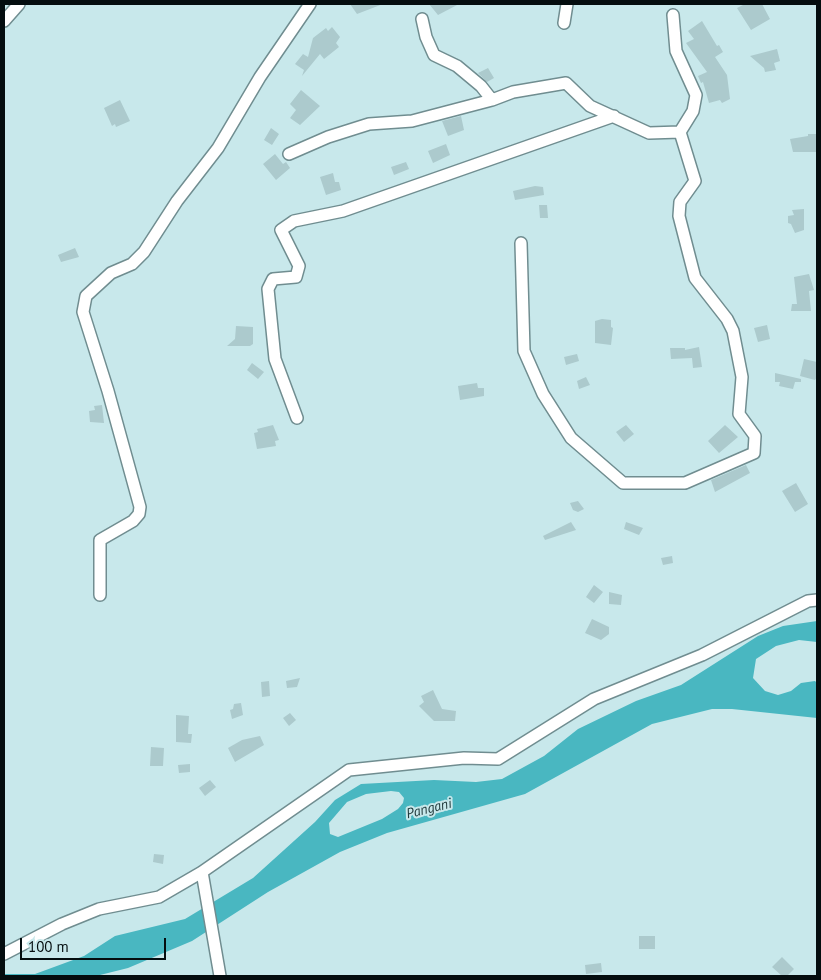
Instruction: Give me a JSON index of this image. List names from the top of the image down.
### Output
{
  "water": ["Pangani"],
  "scale_bar": "100 m"
}
